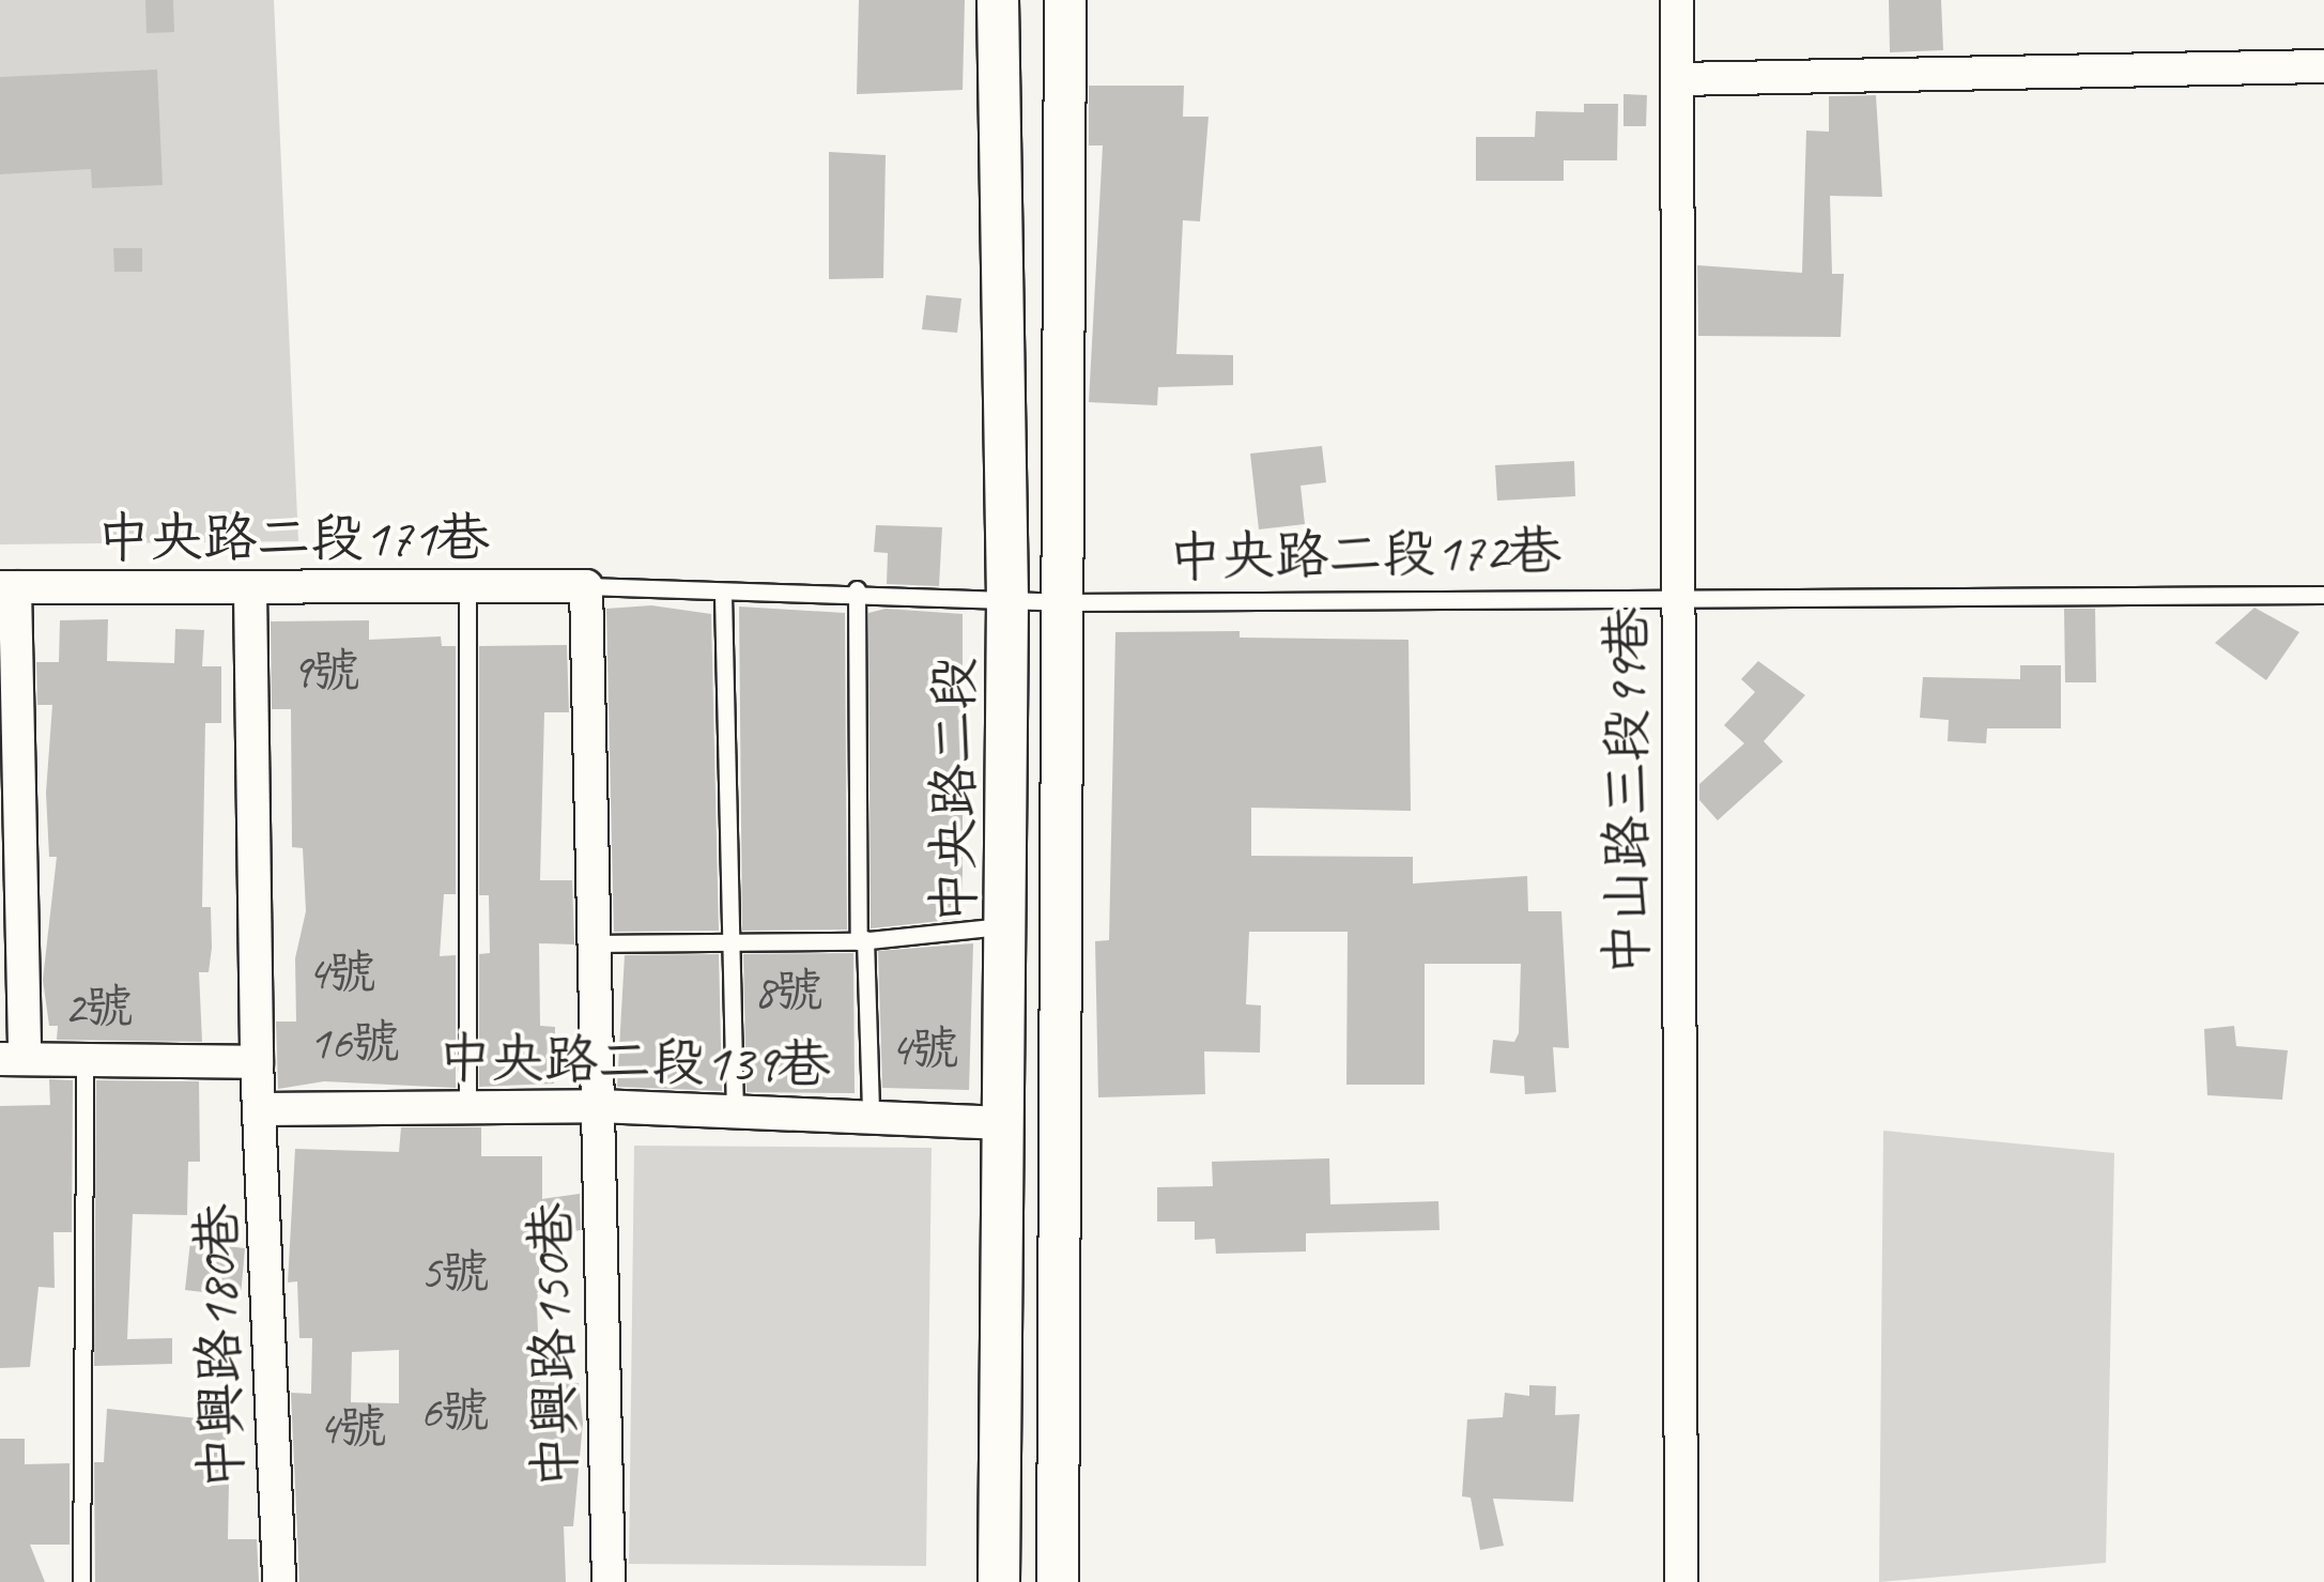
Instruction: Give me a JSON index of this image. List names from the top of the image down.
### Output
{
  "streets": {
    "street": [
      "中央路二段171巷",
      "中央路二段",
      "中山路三段99巷",
      "中央路二段139巷",
      "中興路150巷",
      "中興路180巷"
    ],
    "lane": ["中央路二段172巷"]
  },
  "crossings": [
    ["中央路二段171巷", "中央路二段172巷"],
    ["中央路二段171巷", "中興路150巷"],
    ["中央路二段171巷", "中興路180巷"],
    ["中央路二段172巷", "中央路二段"],
    ["中央路二段172巷", "中山路三段99巷"],
    ["中央路二段172巷", "中興路150巷"],
    ["中央路二段", "中央路二段139巷"],
    ["中央路二段139巷", "中興路150巷"],
    ["中央路二段139巷", "中興路180巷"]
  ],
  "house_numbers": [
    "9號",
    "4號",
    "8號",
    "2號",
    "16號",
    "4號",
    "5號",
    "6號",
    "4號"
  ]
}
